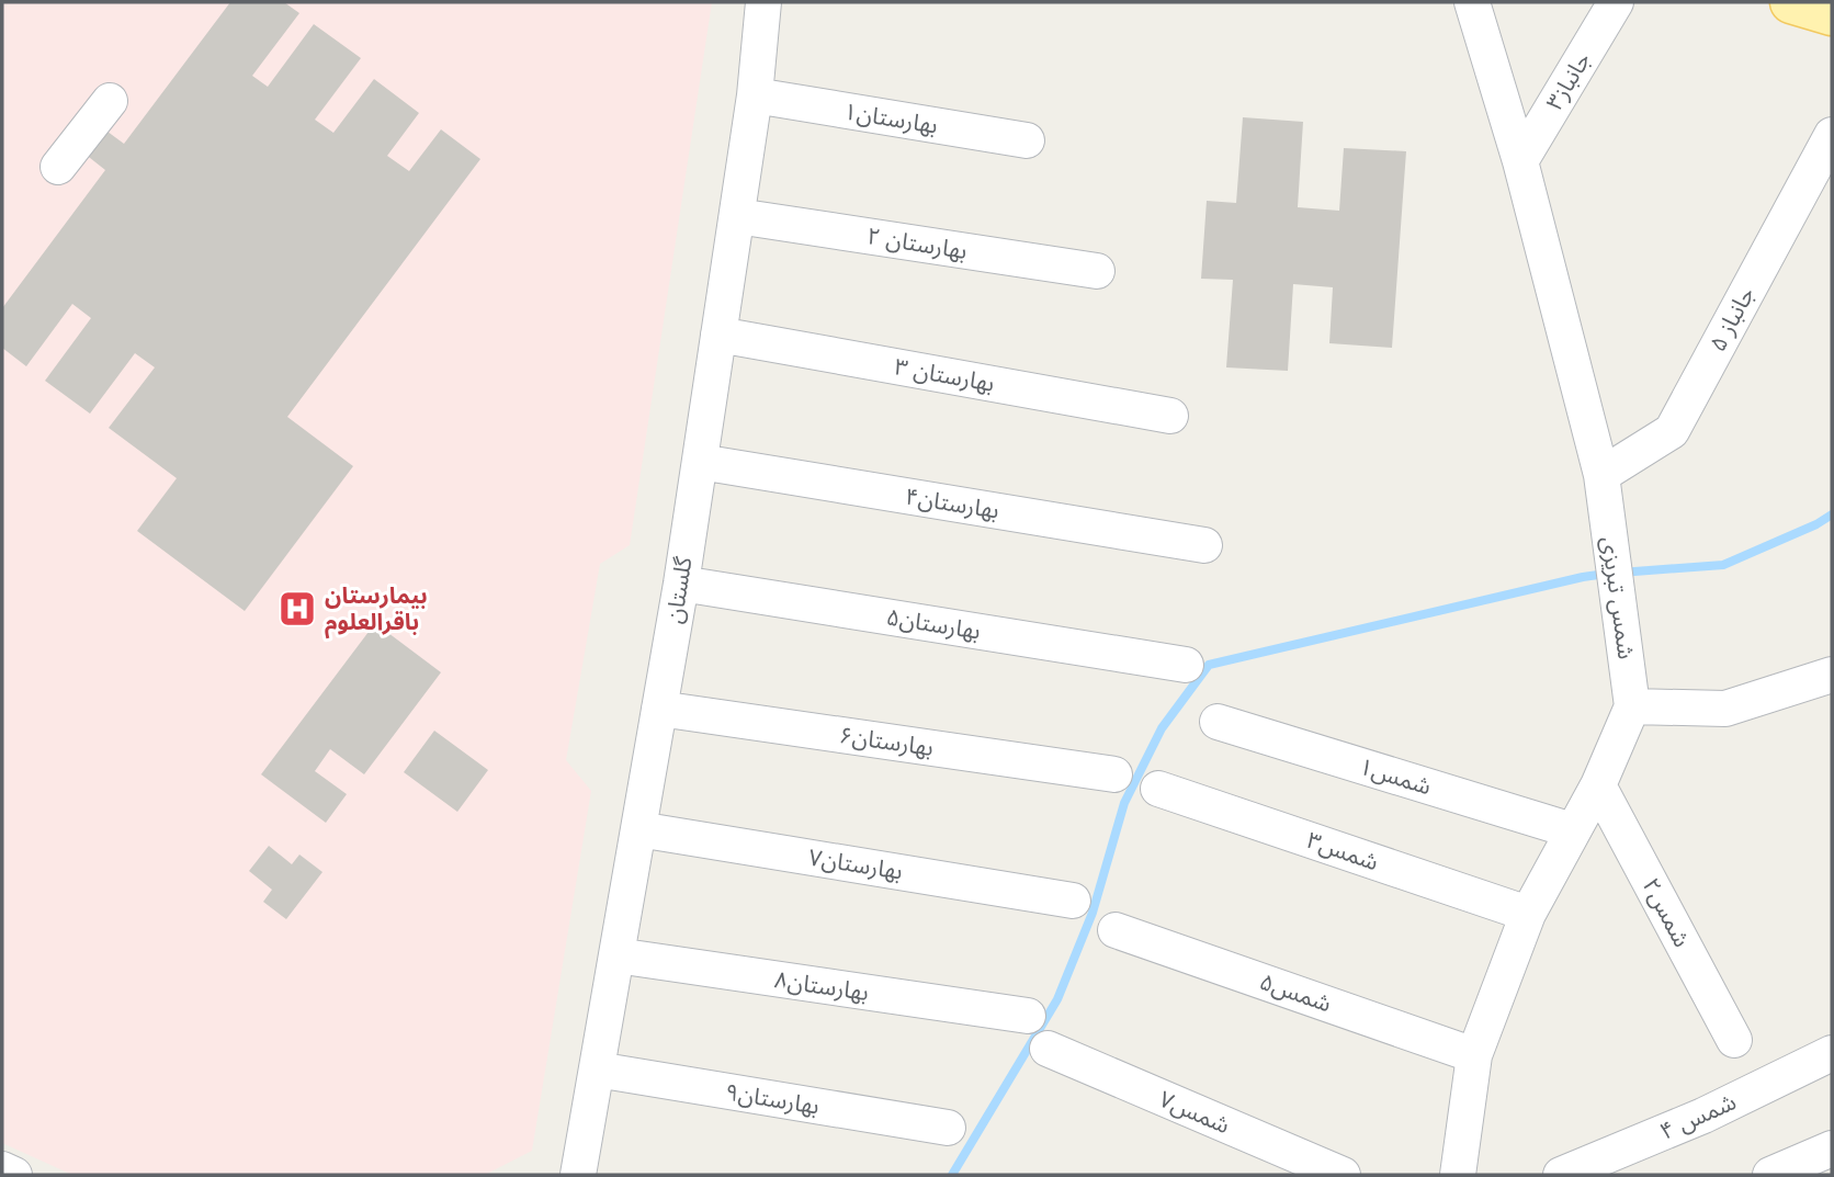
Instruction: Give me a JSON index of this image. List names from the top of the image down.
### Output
{
  "streets": {
    "street": [
      "جانباز۳",
      "بهارستان۱",
      "بهارستان ۲",
      "جانباز ۵",
      "بهارستان ۳",
      "بهارستان۴",
      "گلستان",
      "شمس تبریزی",
      "بهارستان۵",
      "بهارستان۶",
      "شمس۱",
      "شمس۳",
      "بهارستان۷",
      "شمس۲",
      "بهارستان۸",
      "شمس۵",
      "بهارستان۹",
      "شمس۷",
      "شمس ۴"
    ]
  },
  "crossings": [
    ["جانباز۳", "شمس تبریزی"],
    ["بهارستان۱", "گلستان"],
    ["بهارستان ۲", "گلستان"],
    ["جانباز ۵", "شمس تبریزی"],
    ["بهارستان ۳", "گلستان"],
    ["بهارستان۴", "گلستان"],
    ["گلستان", "بهارستان۵"],
    ["گلستان", "بهارستان۶"],
    ["گلستان", "بهارستان۷"],
    ["گلستان", "بهارستان۸"],
    ["گلستان", "بهارستان۹"]
  ],
  "places": {
    "hospital": ["بیمارستان باقرالعلوم"]
  }
}
